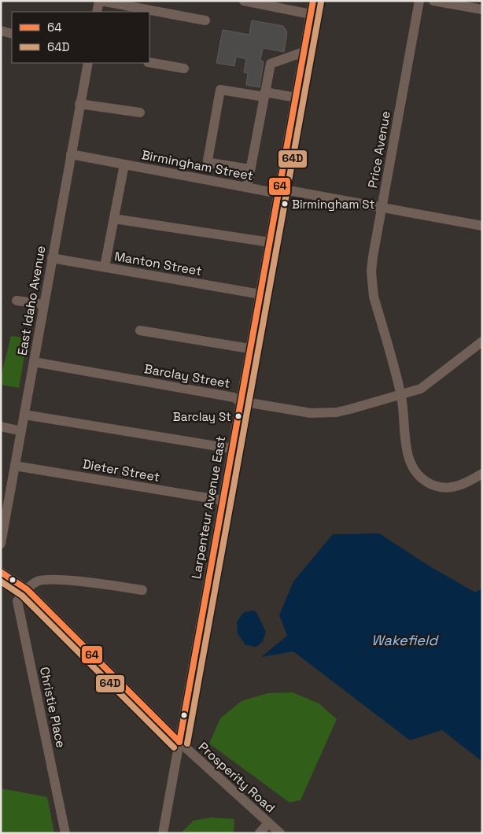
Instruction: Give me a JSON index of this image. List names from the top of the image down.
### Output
{
  "streets": {
    "street": [
      "Price Avenue",
      "Birmingham Street",
      "Manton Street",
      "East Idaho Avenue",
      "Barclay Street",
      "Dieter Street",
      "Larpenteur Avenue East",
      "Christie Place",
      "Prosperity Road"
    ]
  },
  "crossings": [
    ["Price Avenue", "Birmingham Street"],
    ["Price Avenue", "Barclay Street"],
    ["Birmingham Street", "East Idaho Avenue"],
    ["Birmingham Street", "Larpenteur Avenue East"],
    ["Manton Street", "East Idaho Avenue"],
    ["Manton Street", "Larpenteur Avenue East"],
    ["East Idaho Avenue", "Barclay Street"],
    ["East Idaho Avenue", "Dieter Street"],
    ["Barclay Street", "Larpenteur Avenue East"],
    ["Dieter Street", "Larpenteur Avenue East"],
    ["Larpenteur Avenue East", "Prosperity Road"],
    ["Christie Place", "Prosperity Road"]
  ],
  "water": ["Wakefield"],
  "places": ["Birmingham St", "Barclay St"],
  "lines": ["transit line 64", "transit line 64D"],
  "legend": ["64", "64D"]
}
